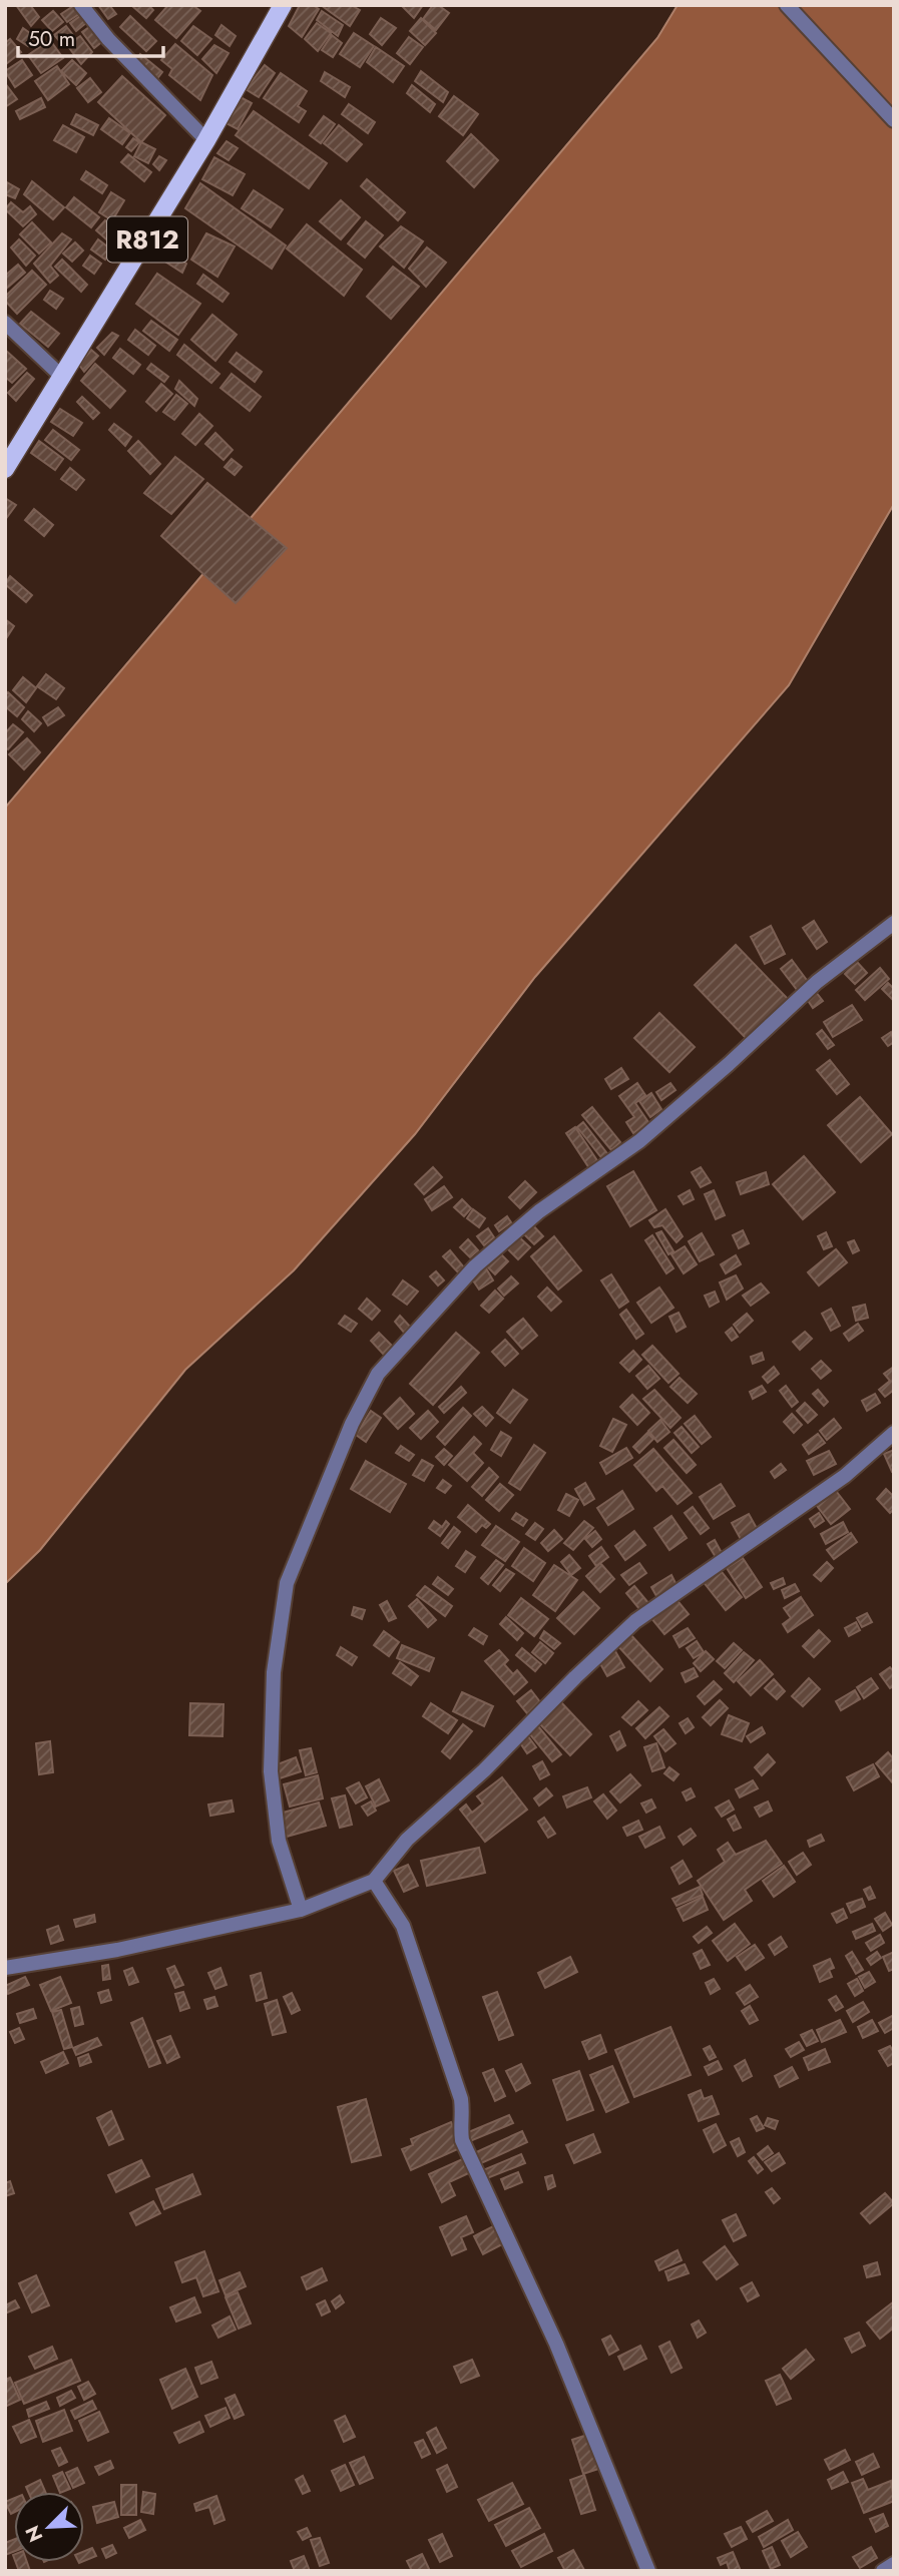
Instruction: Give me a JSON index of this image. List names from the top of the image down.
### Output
{
  "streets": {
    "main road": ["R812"]
  },
  "scale_bar": "50 m",
  "north": "bottom left"
}
